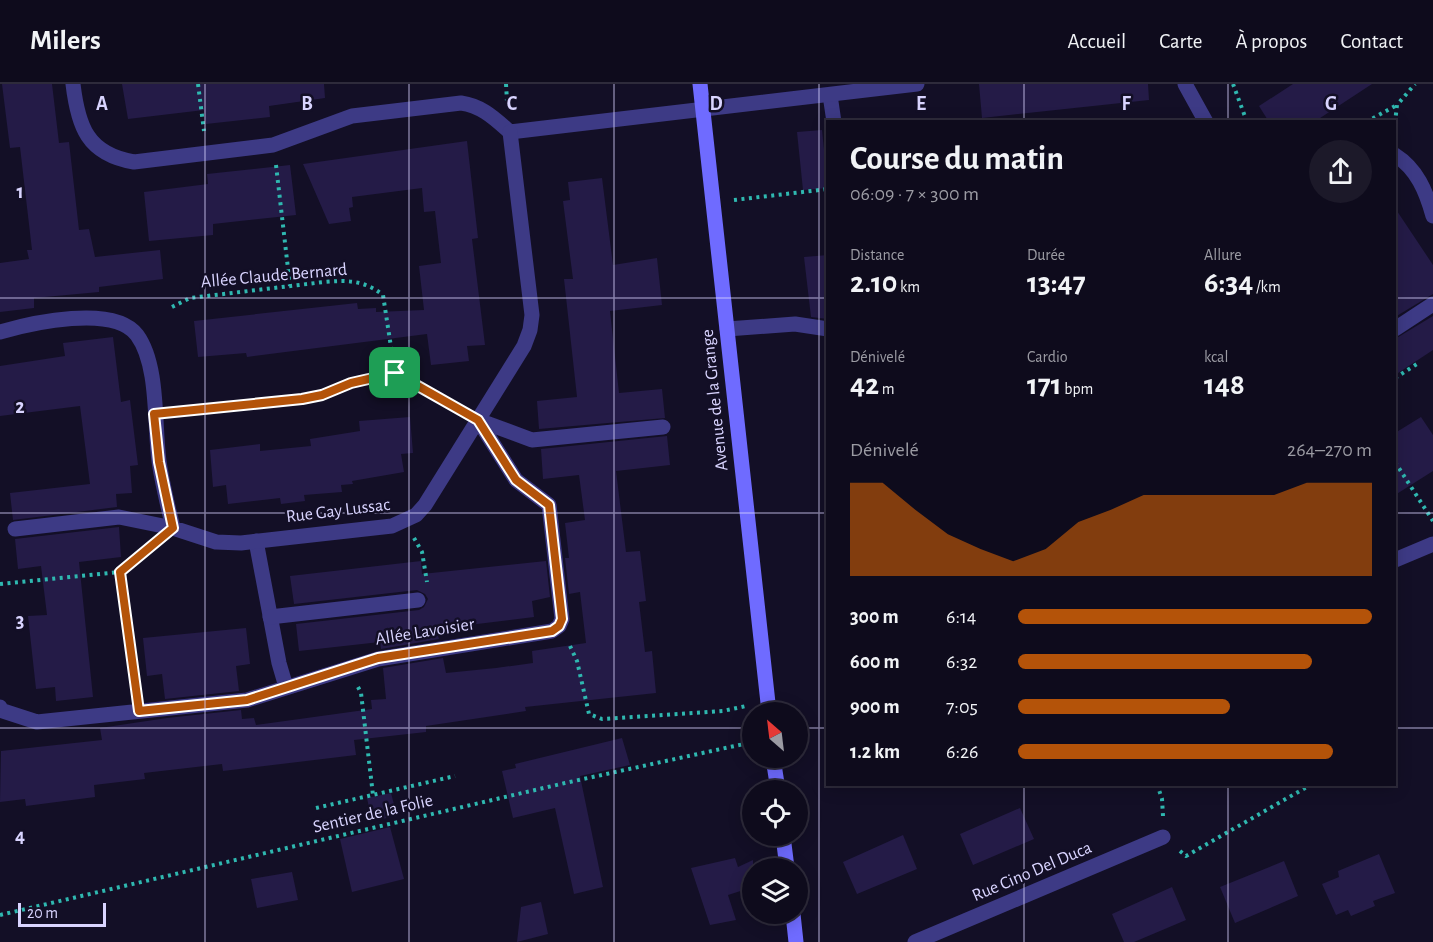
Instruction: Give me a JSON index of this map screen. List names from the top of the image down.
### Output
{
  "streets": {
    "street": [
      "Avenue de la Grange",
      "Rue Gay Lussac",
      "Allée Lavoisier",
      "Rue Cino Del Duca"
    ],
    "path": ["Allée Claude Bernard", "Sentier de la Folie"]
  },
  "scale_bar": "20 m",
  "north": "top left",
  "page": {
    "header": "Milers",
    "nav": [
      "Accueil",
      "Carte",
      "À propos",
      "Contact"
    ],
    "heading": ["Course du matin", "06:09 · 7 × 300 m"],
    "stats": [
      ["Distance", "2.10 km"],
      ["Durée", "13:47"],
      ["Allure", "6:34 /km"],
      ["Dénivelé", "42 m"],
      ["Cardio", "171 bpm"],
      ["kcal", "148"]
    ],
    "chart": ["Dénivelé", "264–270 m"],
    "list": [
      {
        "name": "300 m",
        "note": "6:14"
      },
      {
        "name": "600 m",
        "note": "6:32"
      },
      {
        "name": "900 m",
        "note": "7:05"
      },
      {
        "name": "1.2 km",
        "note": "6:26"
      }
    ],
    "scale": "20 m"
  },
  "grid": {
    "columns": [
      "A",
      "B",
      "C",
      "D",
      "E",
      "F",
      "G"
    ],
    "rows": [
      "1",
      "2",
      "3",
      "4"
    ]
  }
}
